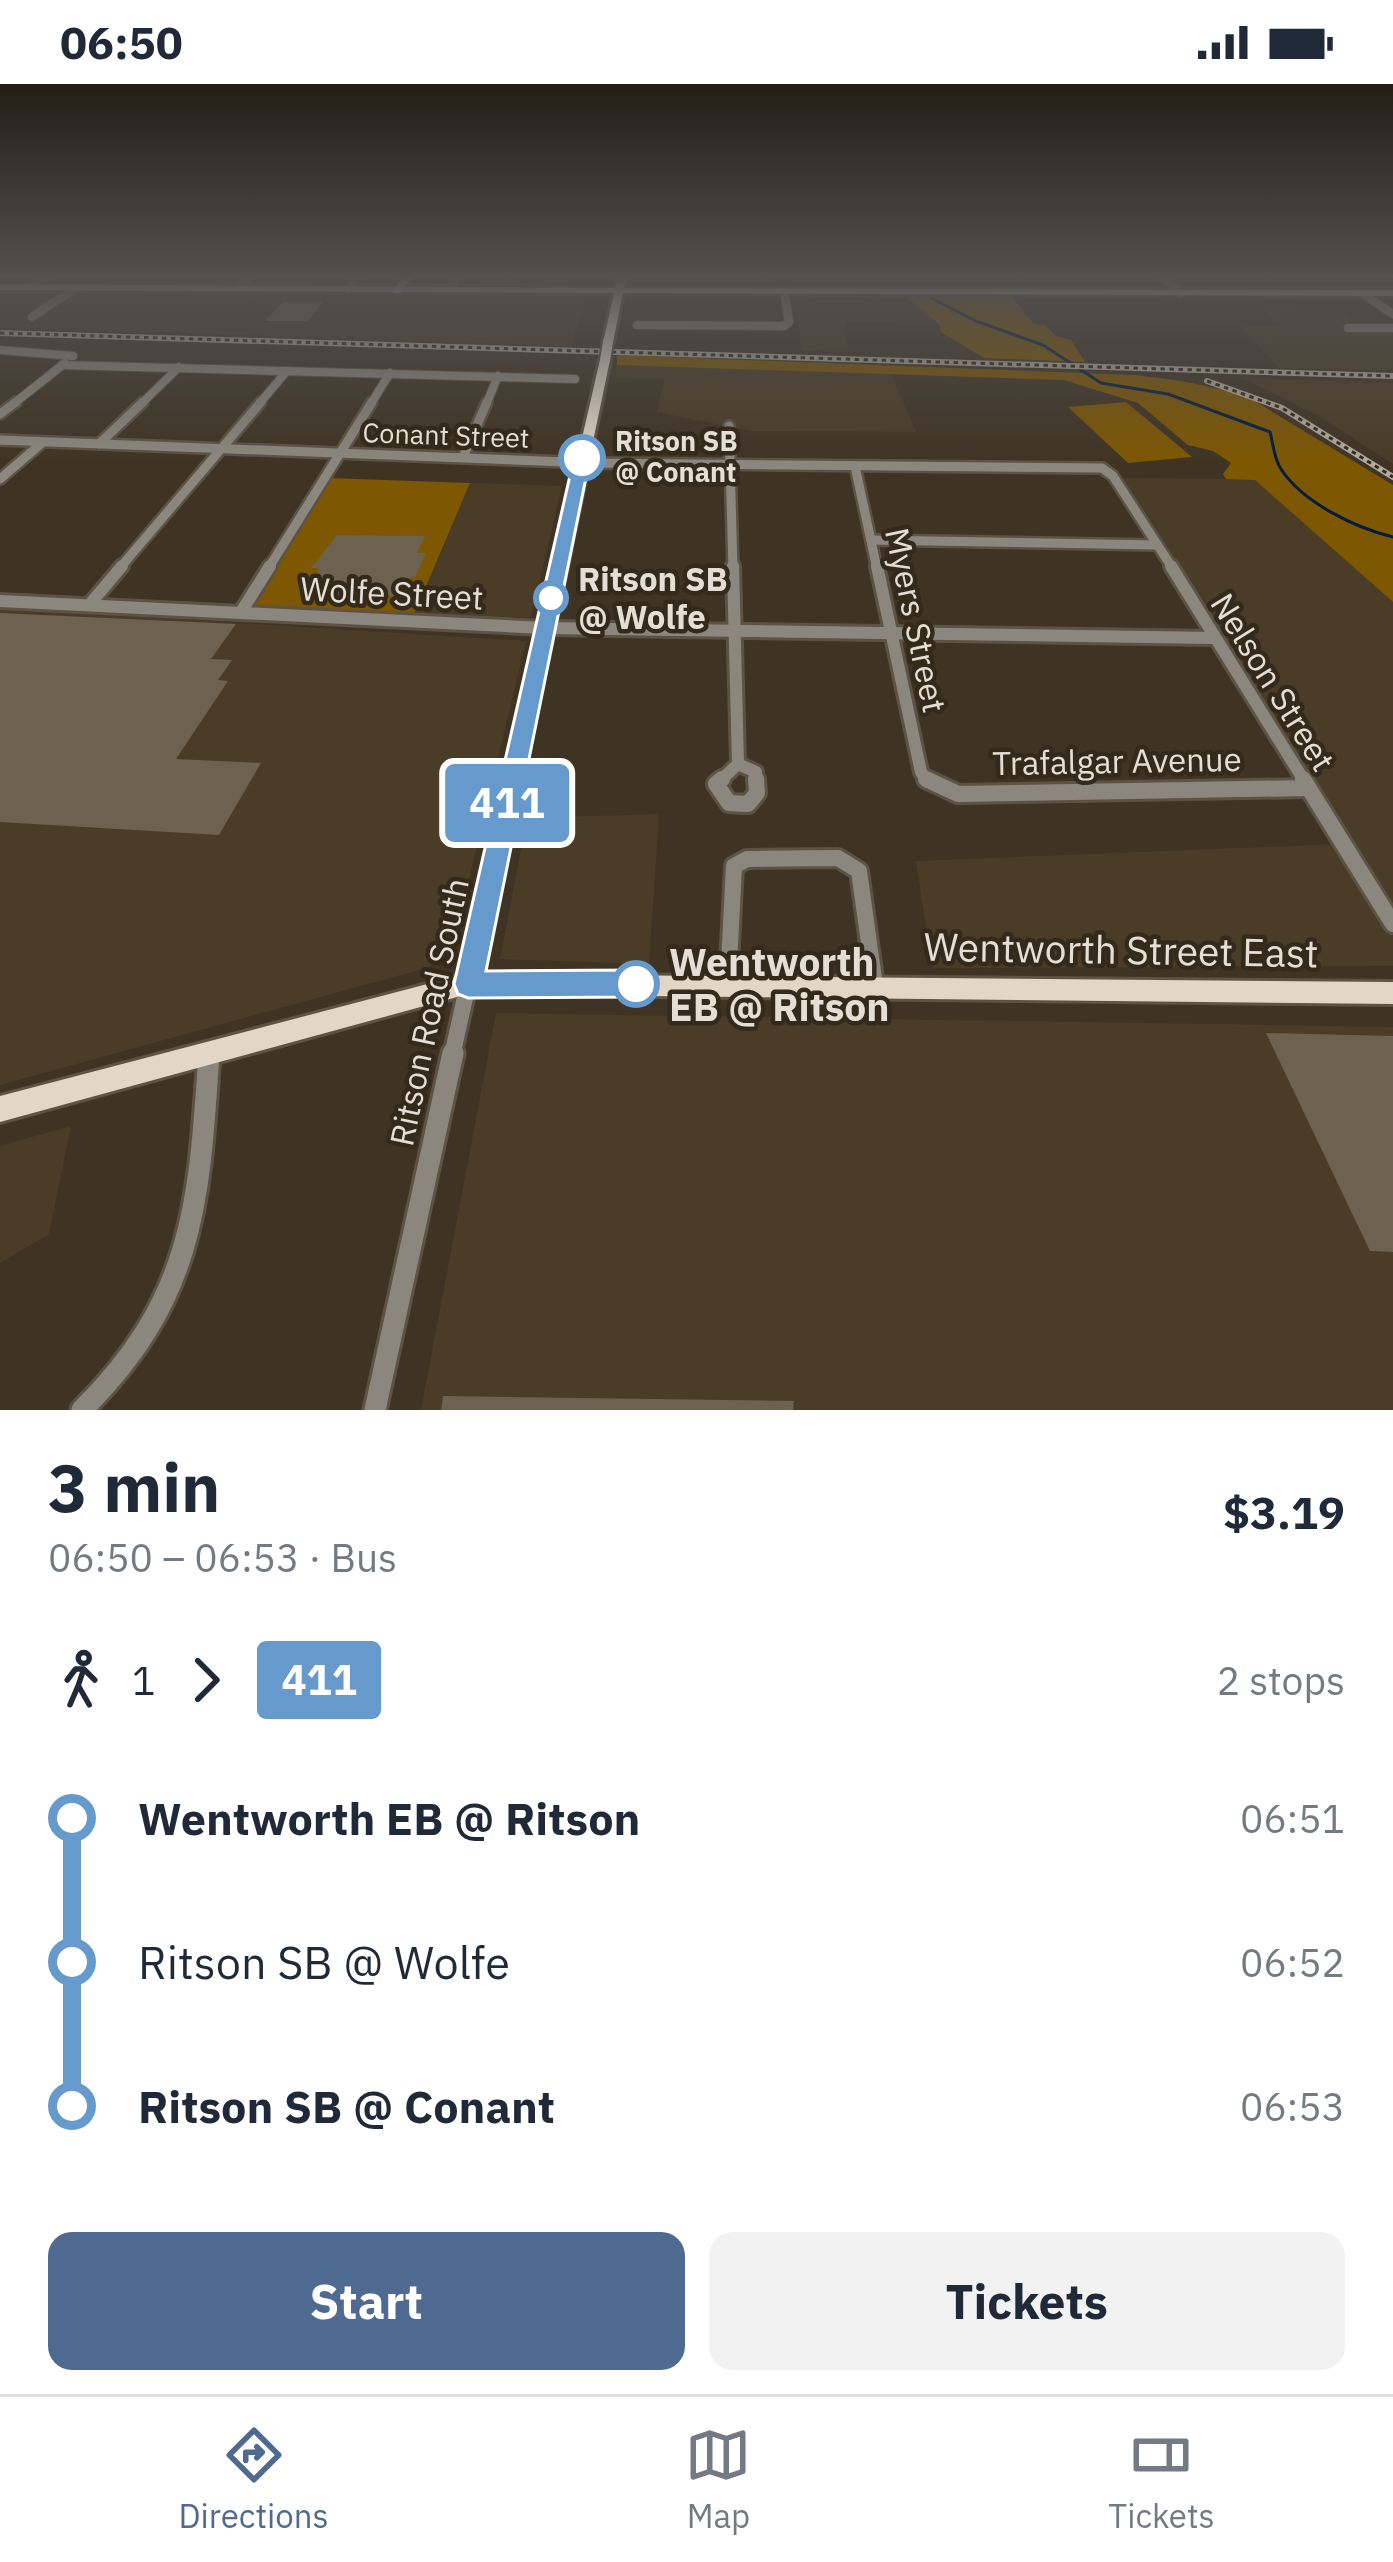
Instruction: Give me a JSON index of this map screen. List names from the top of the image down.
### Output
{
  "streets": {
    "main road": ["Wentworth Street East", "Ritson Road South"],
    "street": [
      "Conant Street",
      "Wolfe Street",
      "Myers Street",
      "Nelson Street",
      "Trafalgar Avenue"
    ]
  },
  "crossings": [
    ["Conant Street", "Myers Street"],
    ["Conant Street", "Nelson Street"],
    ["Conant Street", "Ritson Road South"],
    ["Wolfe Street", "Myers Street"],
    ["Wolfe Street", "Nelson Street"],
    ["Wolfe Street", "Ritson Road South"],
    ["Myers Street", "Trafalgar Avenue"],
    ["Nelson Street", "Trafalgar Avenue"],
    ["Wentworth Street East", "Ritson Road South"]
  ],
  "places": ["Ritson SB @ Conant", "Ritson SB @ Wolfe", "Wentworth EB @ Ritson"],
  "lines": ["bus line 411"],
  "page": {
    "status": "06:50",
    "on_map": "411",
    "heading": ["3 min", "06:50 – 06:53 · Bus", "$3.19"],
    "legs": ["1", "411", "2 stops"],
    "list": [
      {
        "name": "Wentworth EB @ Ritson",
        "value": "06:51"
      },
      {
        "name": "Ritson SB @ Wolfe",
        "value": "06:52"
      },
      {
        "name": "Ritson SB @ Conant",
        "value": "06:53"
      }
    ],
    "buttons": ["Start", "Tickets"],
    "tabs": ["Directions", "Map", "Tickets"]
  }
}
